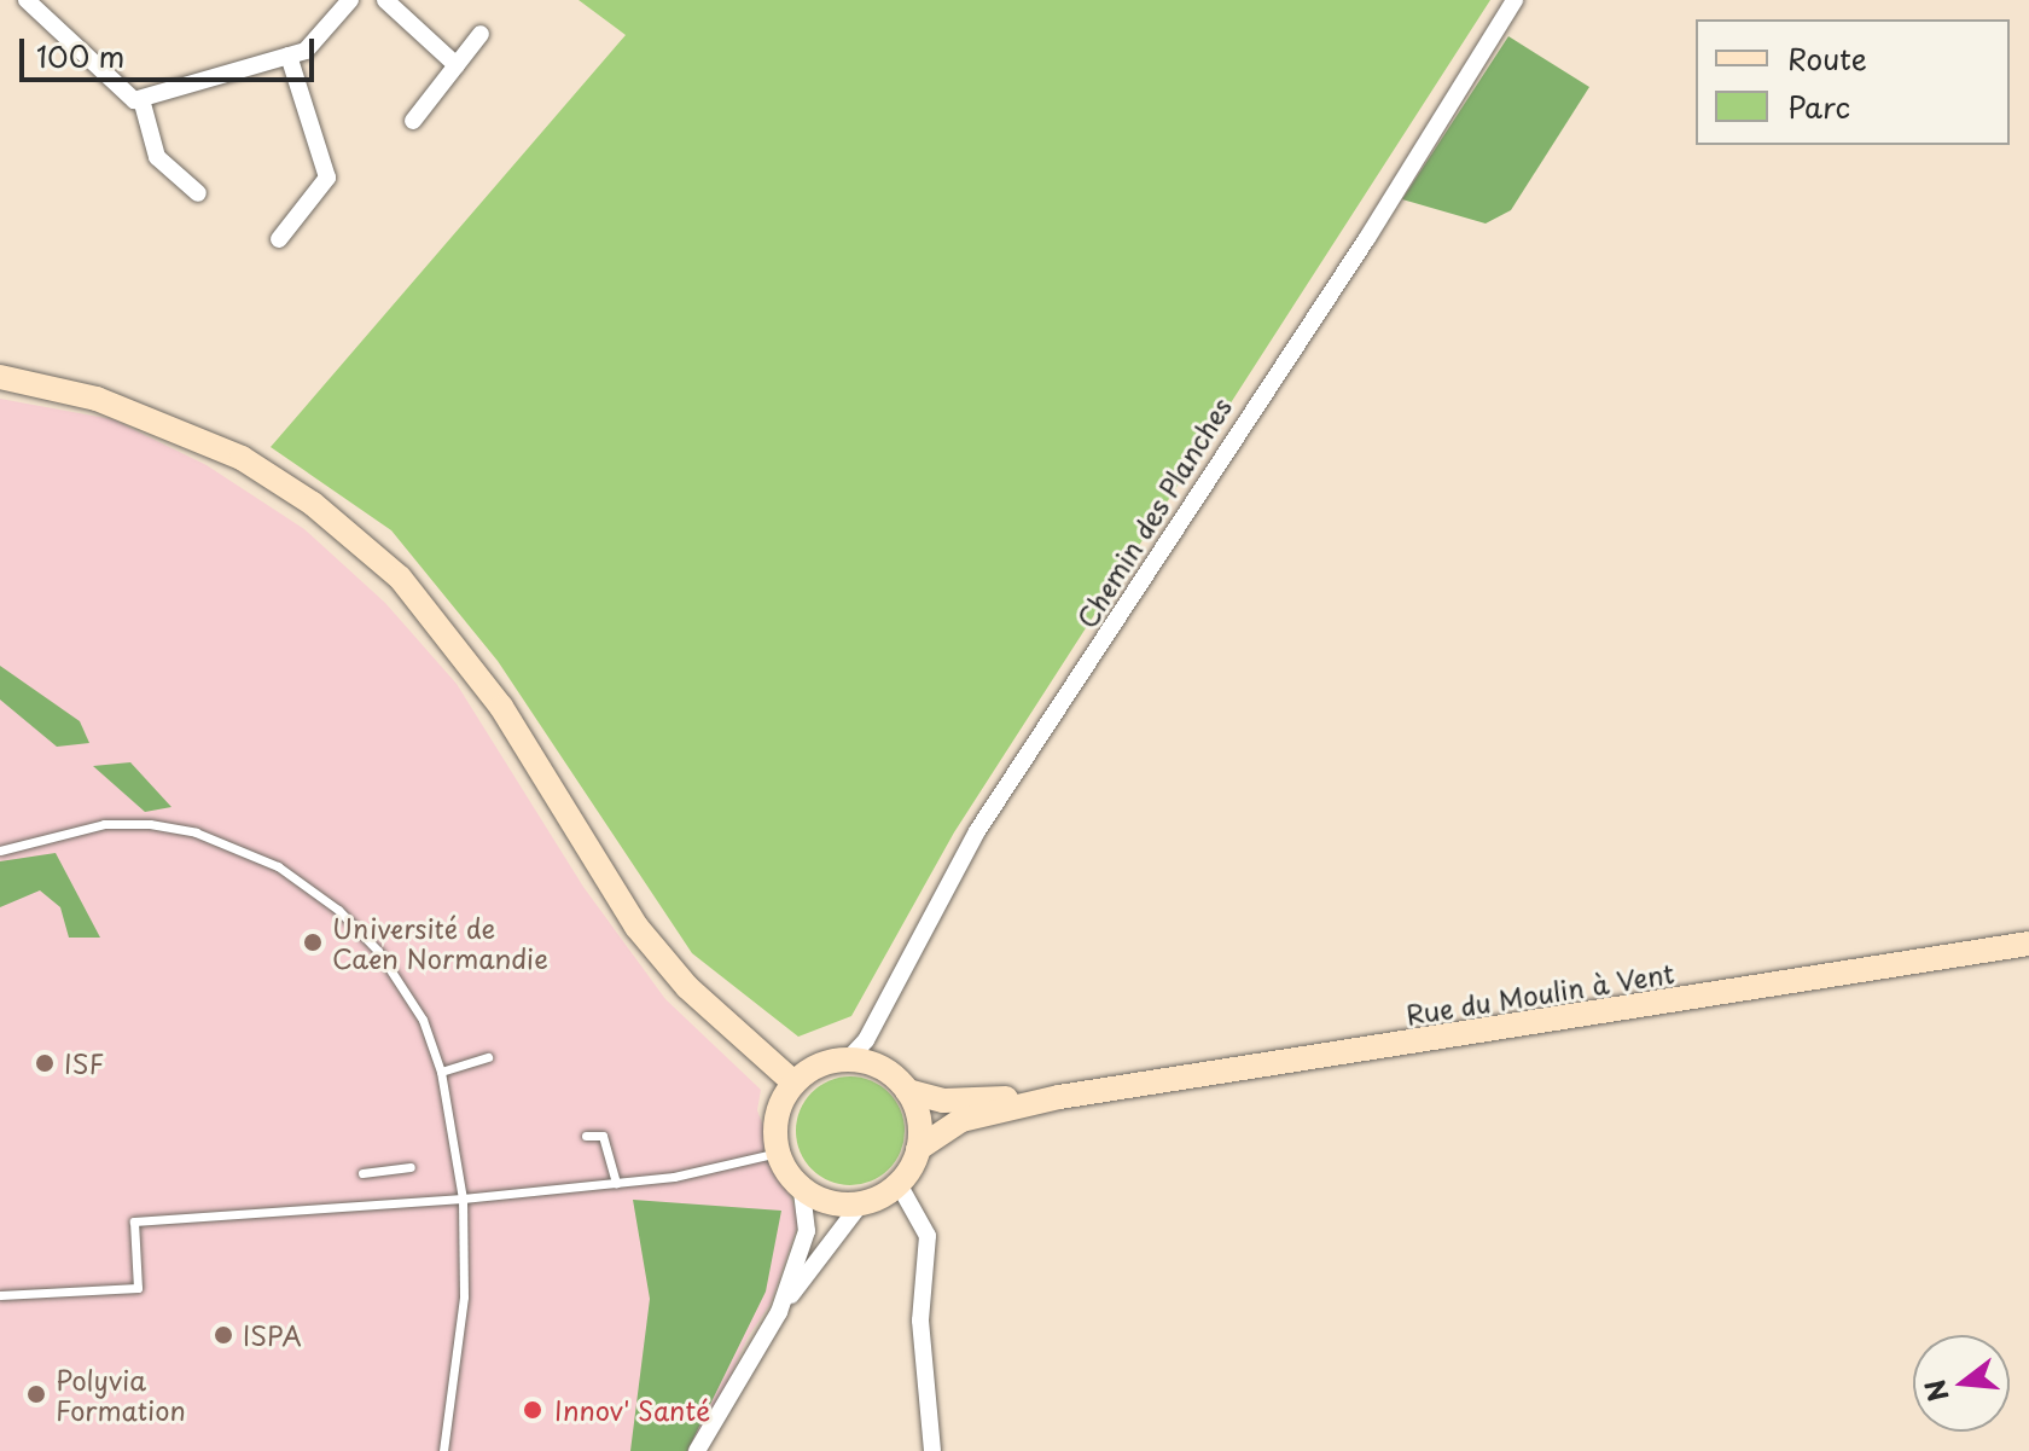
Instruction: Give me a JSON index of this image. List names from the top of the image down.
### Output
{
  "streets": {
    "main road": ["Rue du Moulin à Vent"],
    "street": ["Chemin des Planches"]
  },
  "places": [
    "Université de Caen Normandie",
    "ISF",
    "ISPA",
    "Polyvia Formation",
    "Innov' Santé"
  ],
  "legend": ["Route", "Parc"],
  "scale_bar": "100 m",
  "north": "left"
}
